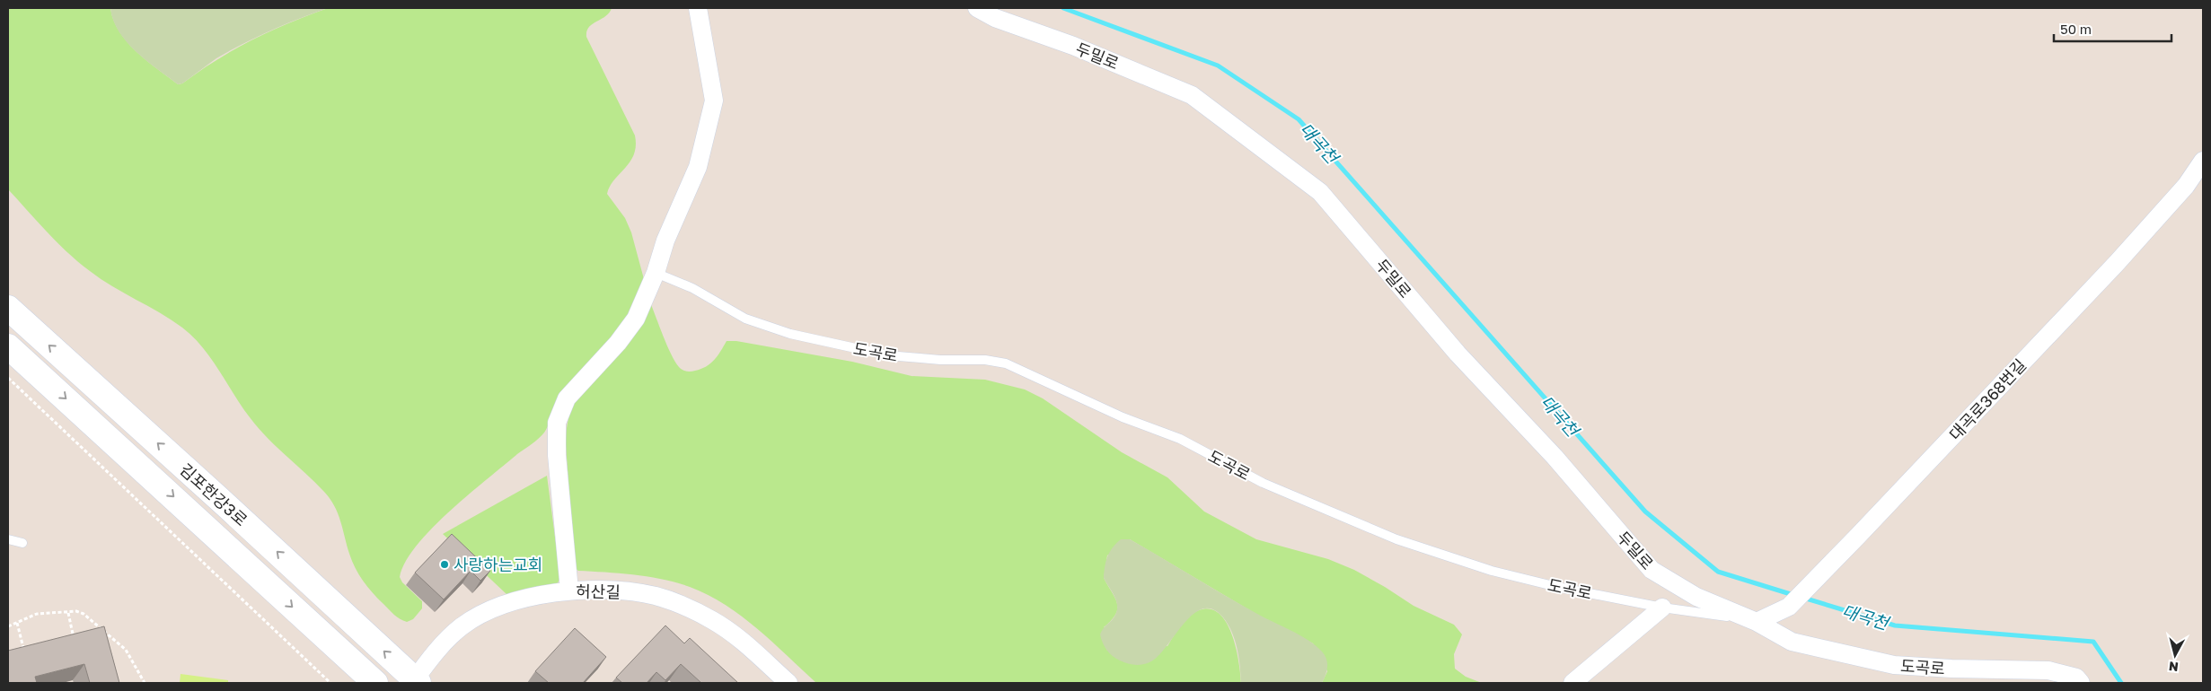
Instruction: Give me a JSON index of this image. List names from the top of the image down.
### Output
{
  "streets": {
    "street": [
      "두밀로",
      "도곡로",
      "대곡로368번길",
      "김포한강3로",
      "허산길"
    ]
  },
  "crossings": [
    ["두밀로", "도곡로"],
    ["두밀로", "대곡로368번길"],
    ["도곡로", "대곡로368번길"],
    ["김포한강3로", "허산길"]
  ],
  "water": ["대곡천"],
  "places": ["사랑하는교회"],
  "scale_bar": "50 m",
  "north": "bottom"
}
